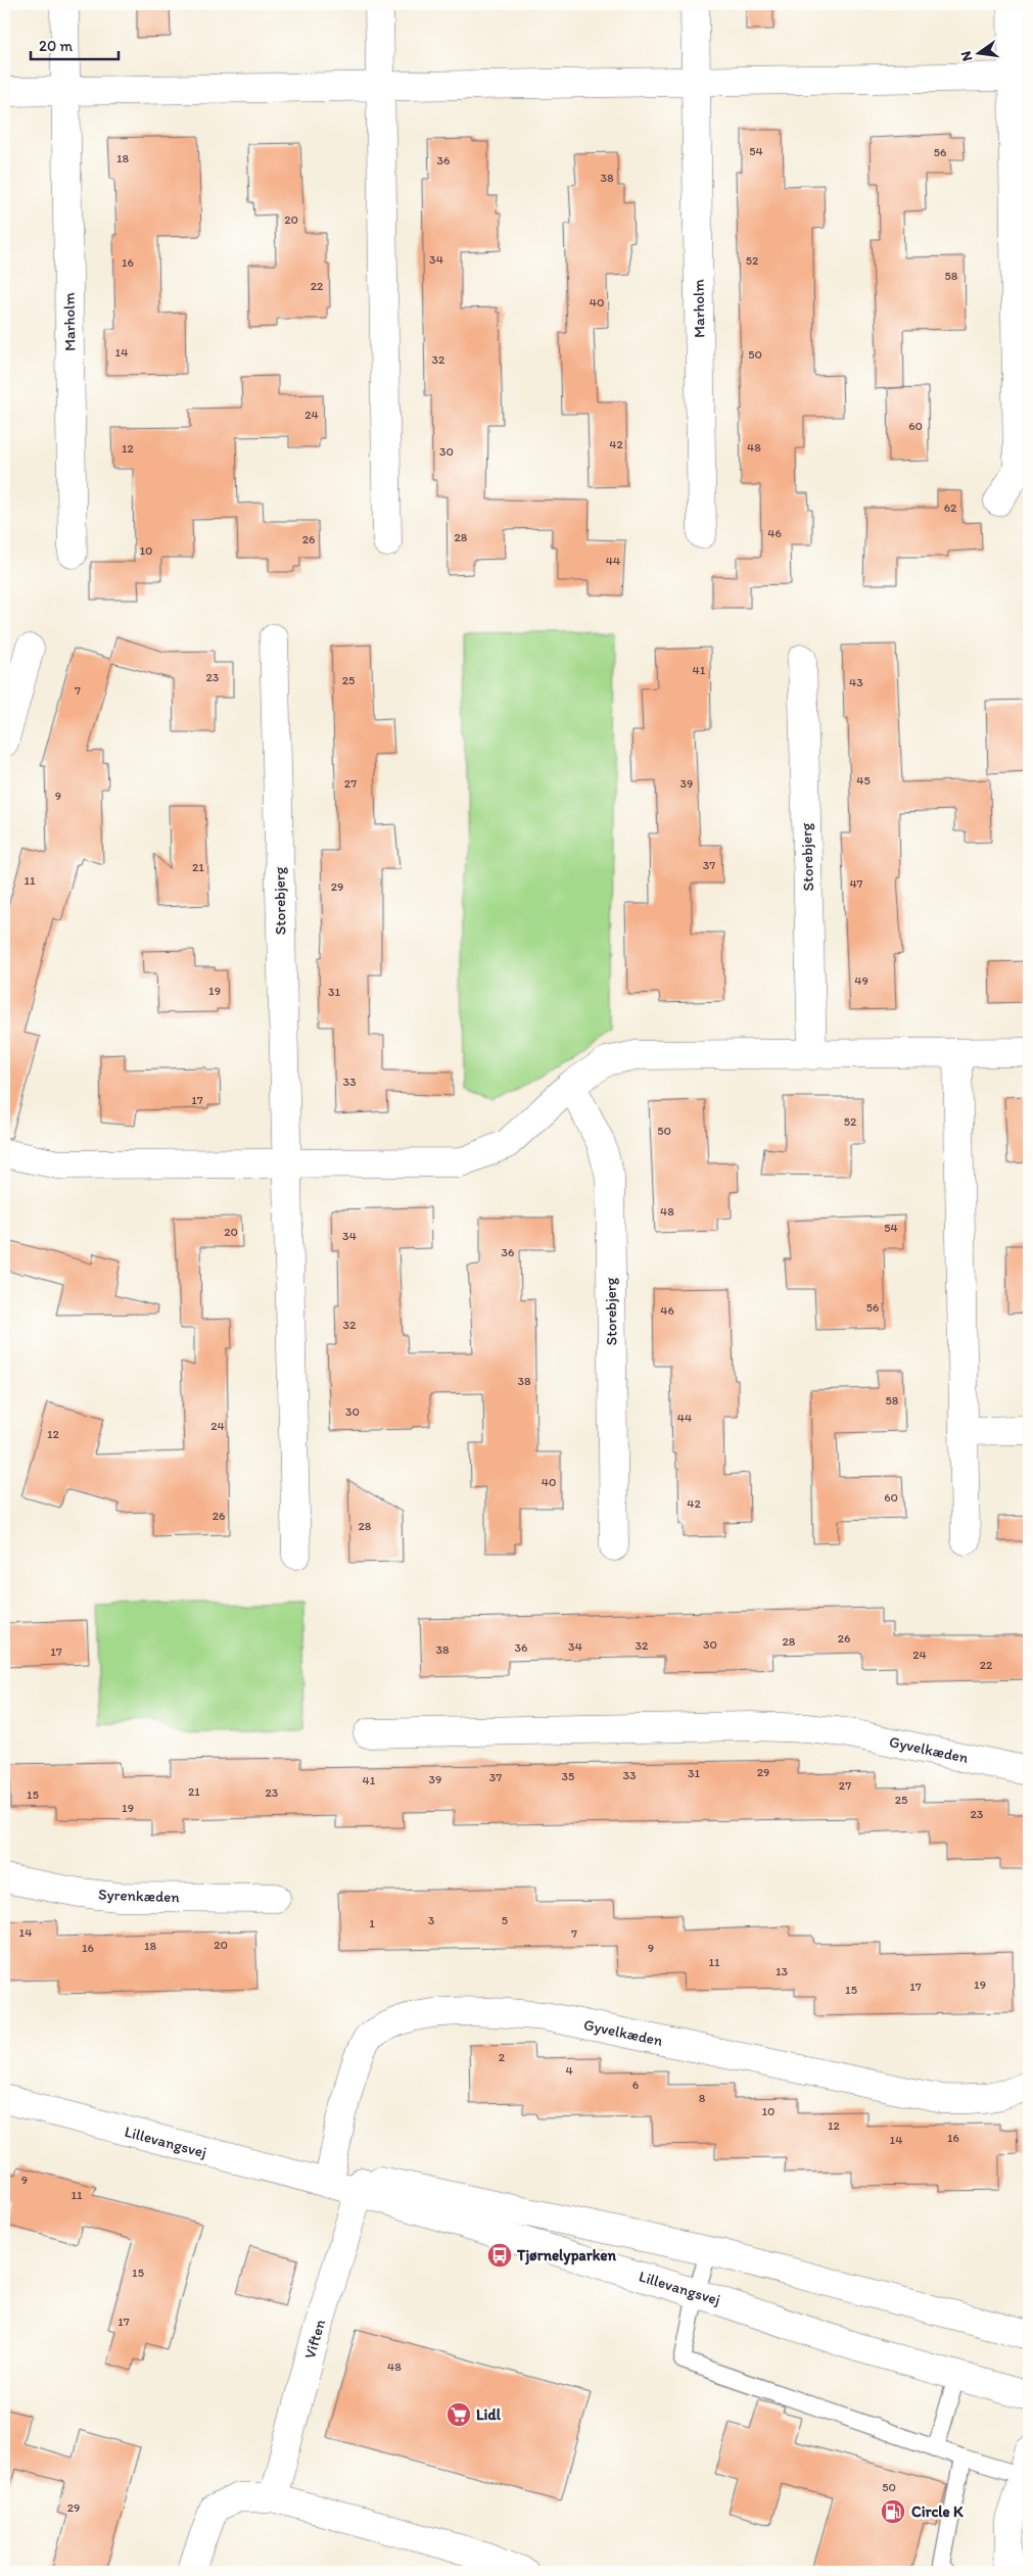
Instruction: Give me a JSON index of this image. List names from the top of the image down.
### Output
{
  "streets": {
    "street": [
      "Marholm",
      "Storebjerg",
      "Gyvelkæden",
      "Syrenkæden",
      "Lillevangsvej",
      "Viften"
    ]
  },
  "crossings": [
    ["Gyvelkæden", "Lillevangsvej"],
    ["Lillevangsvej", "Viften"]
  ],
  "places": {
    "bus stop": ["Tjørnelyparken"],
    "supermarket": ["Lidl"],
    "fuel station": ["Circle K"]
  },
  "house_numbers": [
    "54",
    "56",
    "18",
    "36",
    "38",
    "20",
    "34",
    "52",
    "16",
    "58",
    "22",
    "40",
    "14",
    "50",
    "32",
    "24",
    "60",
    "42",
    "48",
    "12",
    "30",
    "62",
    "46",
    "28",
    "26",
    "10",
    "44",
    "41",
    "23",
    "25",
    "43",
    "7",
    "45",
    "27",
    "39",
    "9",
    "37",
    "21",
    "11",
    "47",
    "29",
    "49",
    "19",
    "31",
    "33",
    "17",
    "52",
    "50",
    "48",
    "54",
    "20",
    "34",
    "36",
    "56",
    "46",
    "32",
    "38",
    "58",
    "30",
    "44",
    "24",
    "12",
    "40",
    "60",
    "42",
    "26",
    "28",
    "26",
    "28",
    "30",
    "32",
    "34",
    "36",
    "38",
    "17",
    "24",
    "22",
    "29",
    "31",
    "33",
    "35",
    "37",
    "39",
    "41",
    "27",
    "21",
    "23",
    "15",
    "25",
    "19",
    "23",
    "3",
    "5",
    "1",
    "14",
    "7",
    "20",
    "18",
    "16",
    "9",
    "11",
    "13",
    "19",
    "17",
    "15",
    "2",
    "4",
    "6",
    "8",
    "10",
    "12",
    "16",
    "14",
    "9",
    "11",
    "15",
    "17",
    "48",
    "50",
    "29"
  ],
  "scale_bar": "20 m",
  "north": "left"
}
